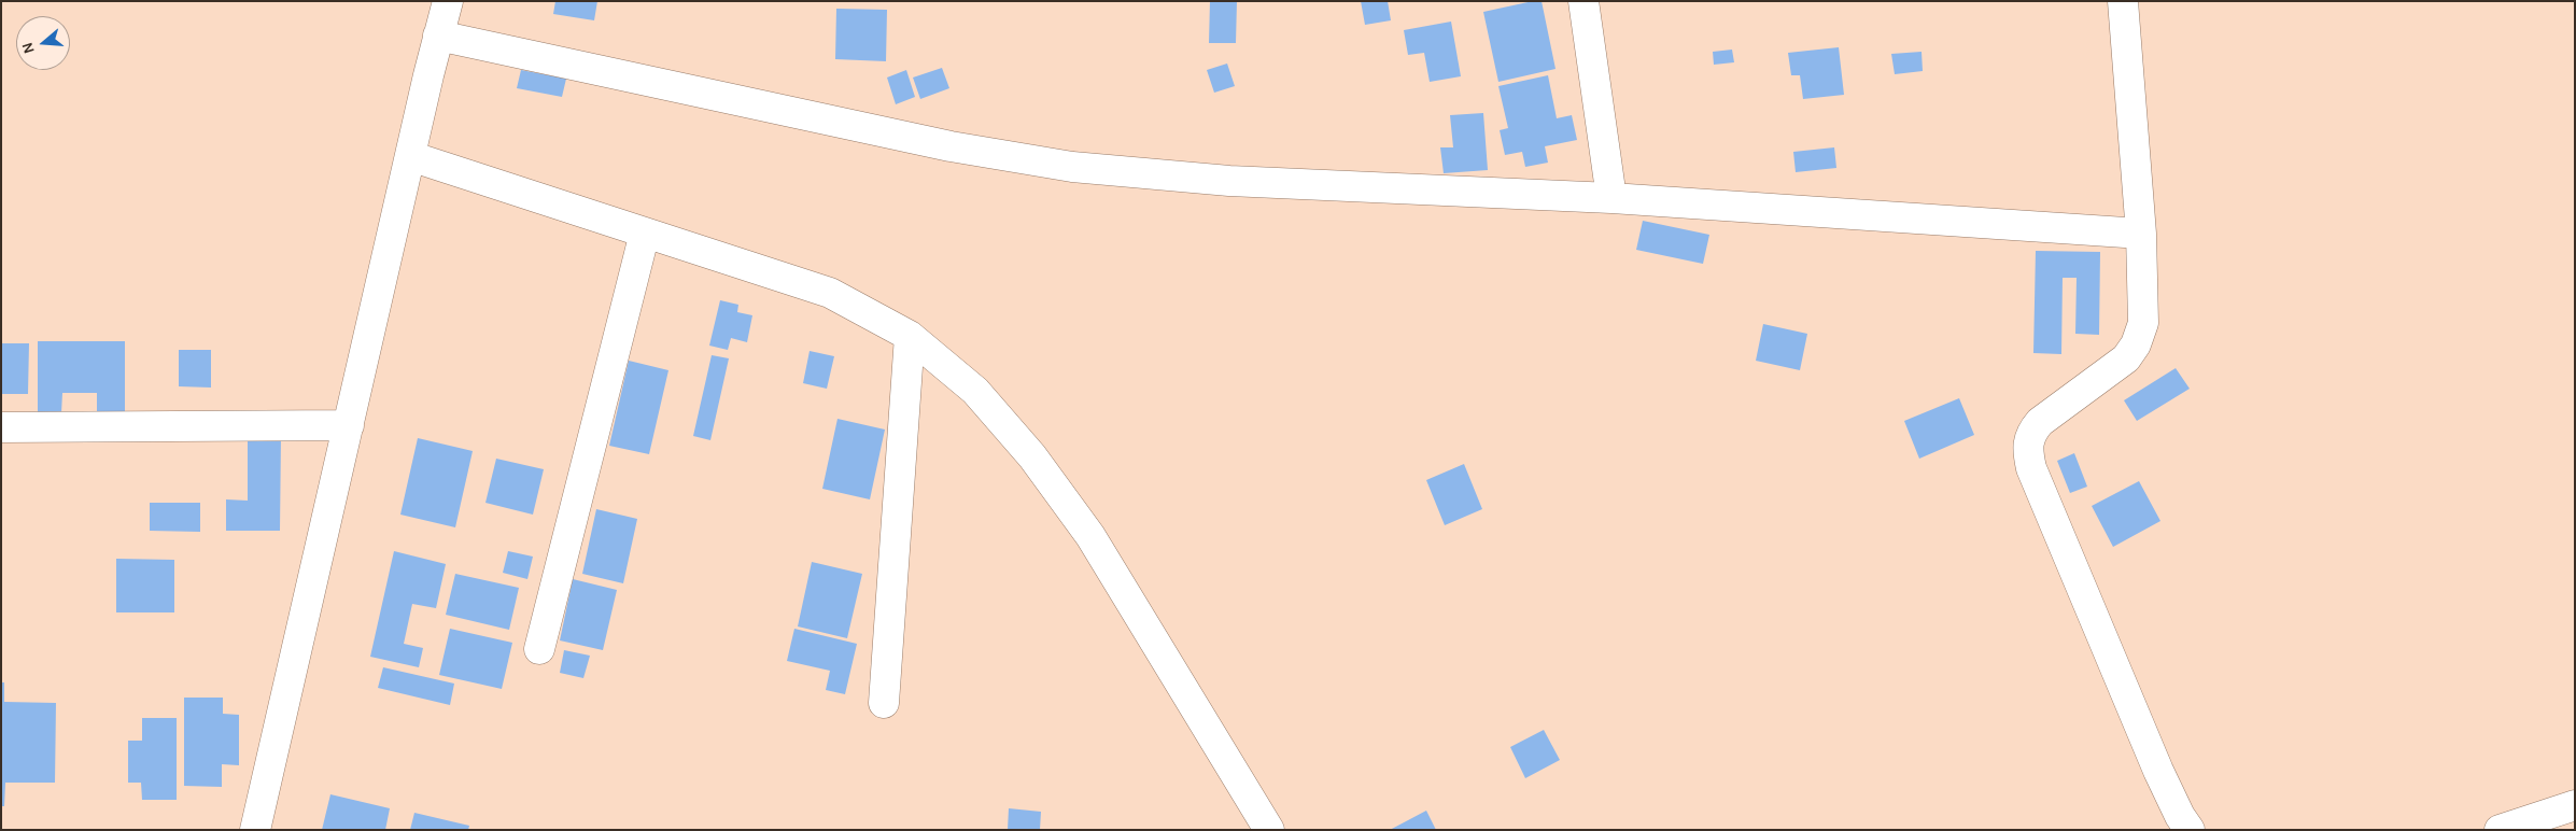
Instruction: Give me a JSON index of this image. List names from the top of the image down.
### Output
{
  "north": "left"
}
